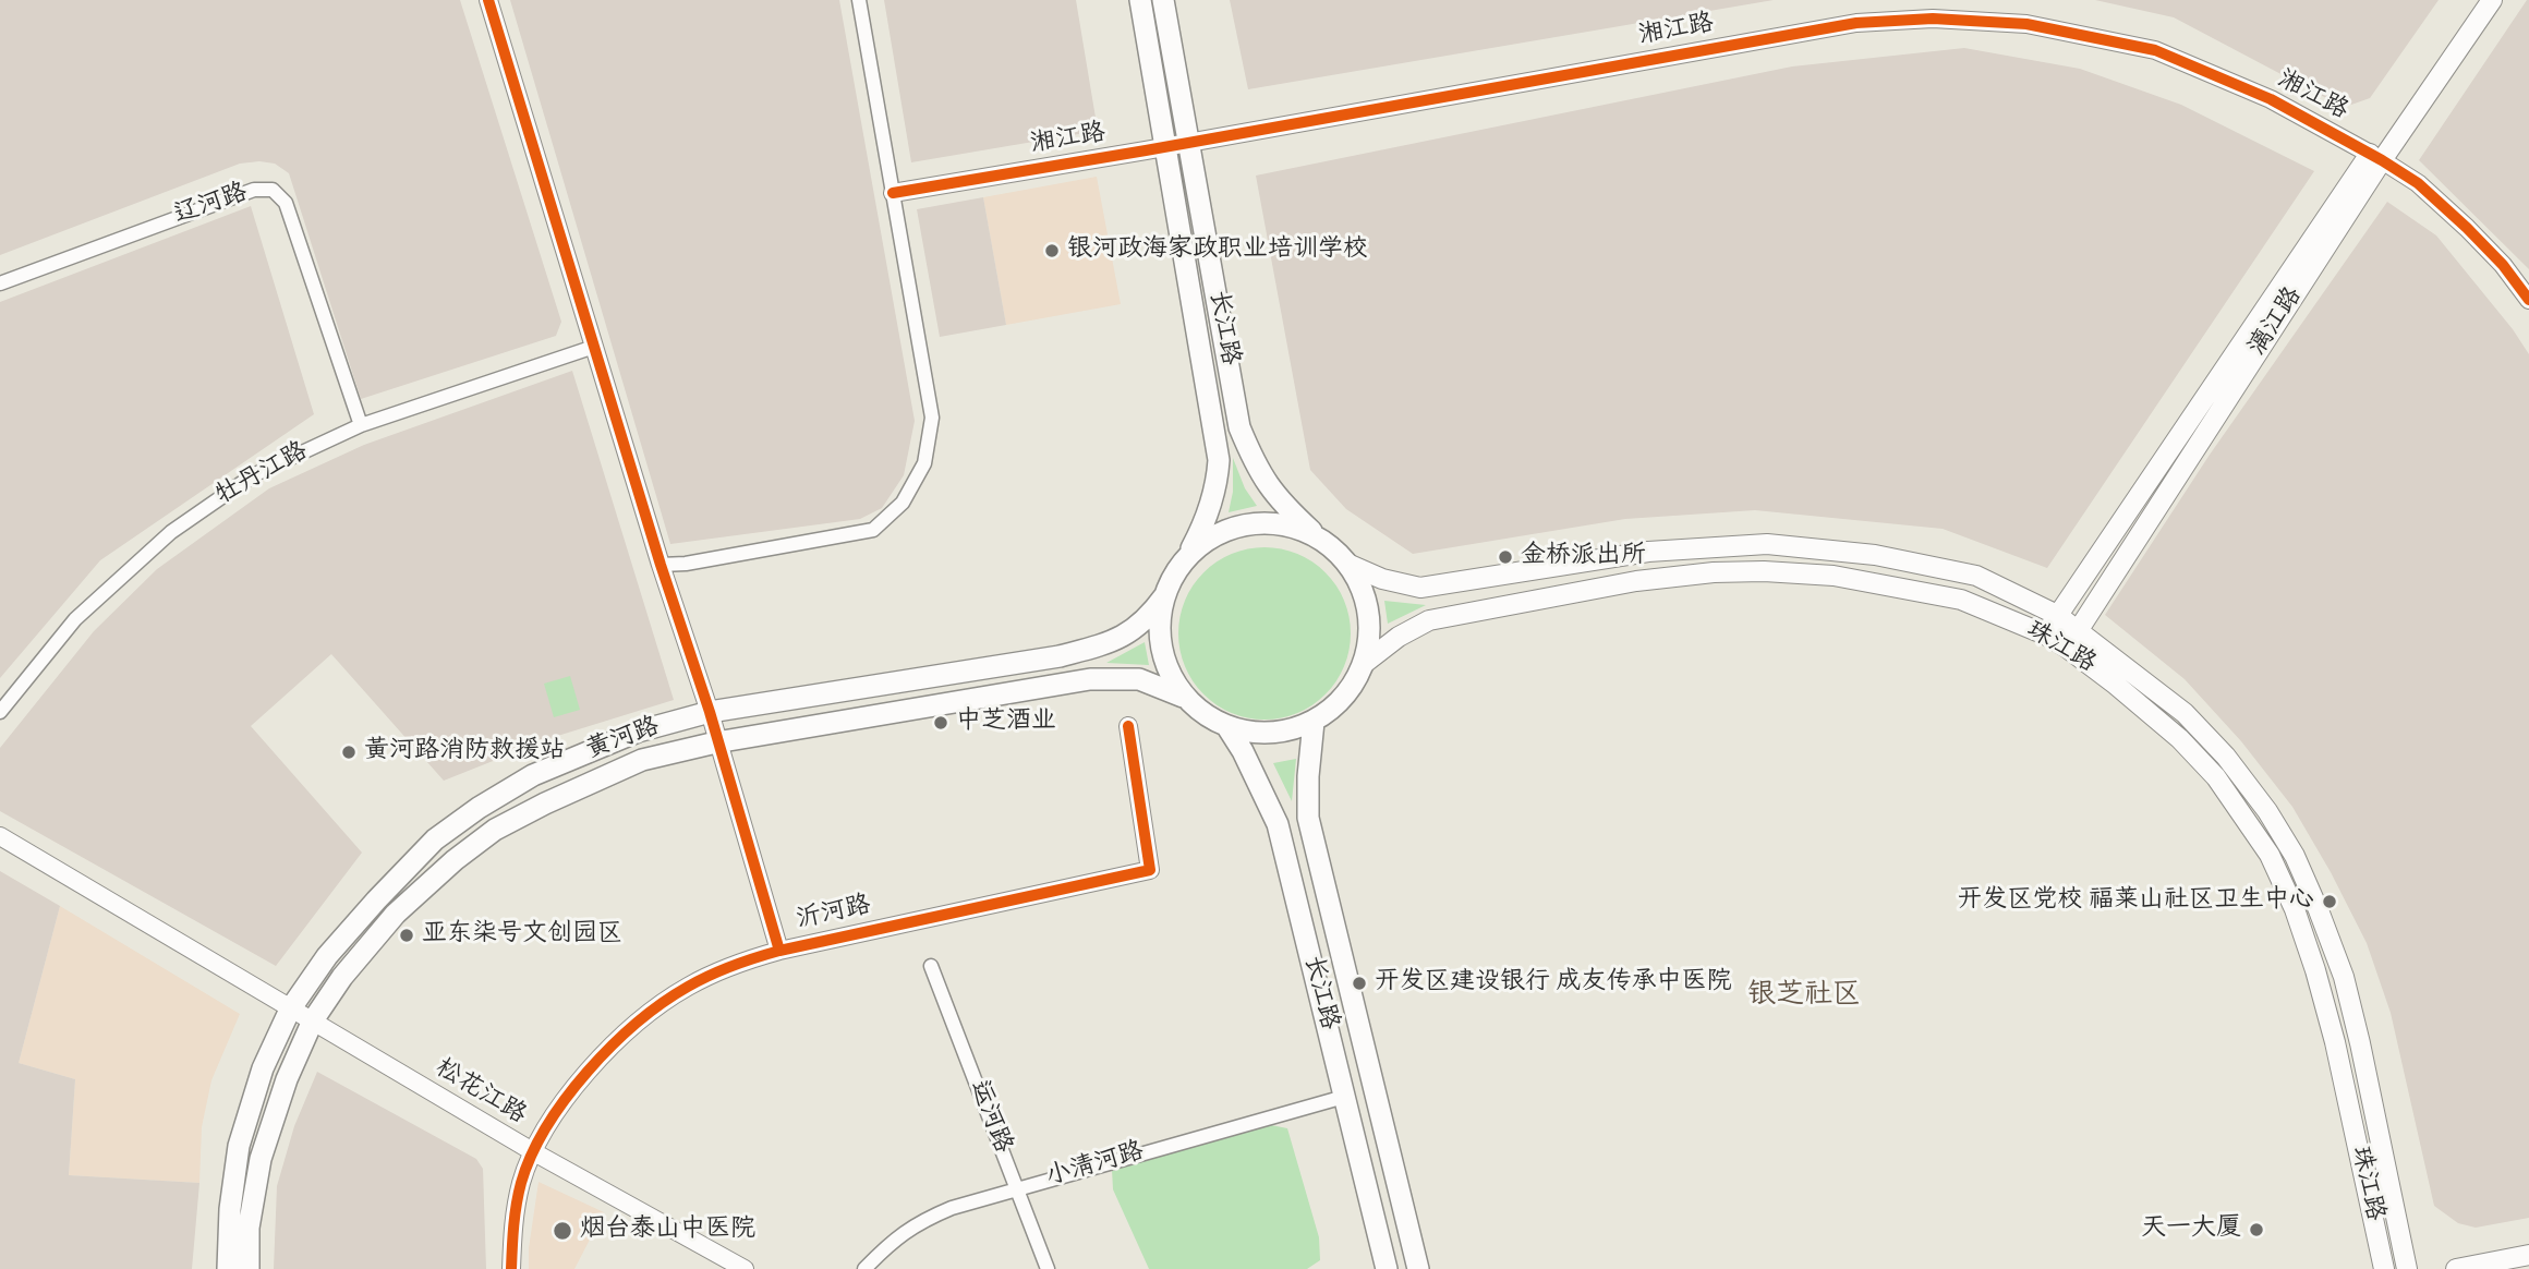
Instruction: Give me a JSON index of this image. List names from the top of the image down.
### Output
{
  "streets": {
    "main road": [
      "漓江路",
      "长江路",
      "珠江路",
      "黄河路"
    ],
    "street": [
      "湘江路",
      "辽河路",
      "牡丹江路",
      "沂河路",
      "松花江路",
      "运河路",
      "小清河路"
    ]
  },
  "crossings": [
    ["湘江路", "漓江路"],
    ["湘江路", "长江路"],
    ["辽河路", "牡丹江路"],
    ["漓江路", "珠江路"],
    ["长江路", "珠江路"],
    ["长江路", "黄河路"],
    ["长江路", "小清河路"],
    ["珠江路", "黄河路"],
    ["黄河路", "松花江路"],
    ["沂河路", "松花江路"],
    ["运河路", "小清河路"]
  ],
  "districts": ["银芝社区"],
  "places": [
    "银河政海家政职业培训学校",
    "金桥派出所",
    "中芝酒业",
    "黄河路消防救援站",
    "开发区党校 福莱山社区卫生中心",
    "亚东柒号文创园区",
    "开发区建设银行 成友传承中医院",
    "天一大厦",
    "烟台泰山中医院"
  ]
}
